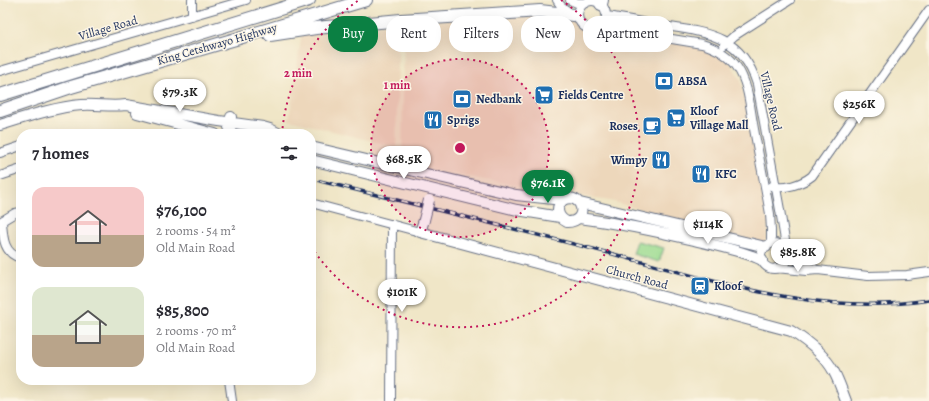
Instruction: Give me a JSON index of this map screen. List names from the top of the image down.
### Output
{
  "streets": {
    "highway": ["King Cetshwayo Highway"],
    "main road": ["Church Road"],
    "street": ["Village Road"]
  },
  "places": {
    "bank": ["ABSA", "Nedbank"],
    "supermarket": ["Fields Centre", "Kloof Village Mall"],
    "restaurant": ["Sprigs", "Wimpy", "KFC"],
    "cafe": ["Roses"],
    "station": ["Kloof"]
  },
  "page": {
    "chip": [
      "Buy",
      "Rent",
      "Filters",
      "New",
      "Apartment"
    ],
    "price": [
      "$79.3K",
      "$256K",
      "$68.5K",
      "$76.1K",
      "$114K",
      "$85.8K",
      "$101K"
    ],
    "heading": "7 homes",
    "list": [
      {
        "name": "$76,100",
        "note": "2 rooms · 54 m² · Old Main Road"
      },
      {
        "name": "$85,800",
        "note": "2 rooms · 70 m² · Old Main Road"
      }
    ]
  },
  "rings": ["2 min", "1 min"]
}
